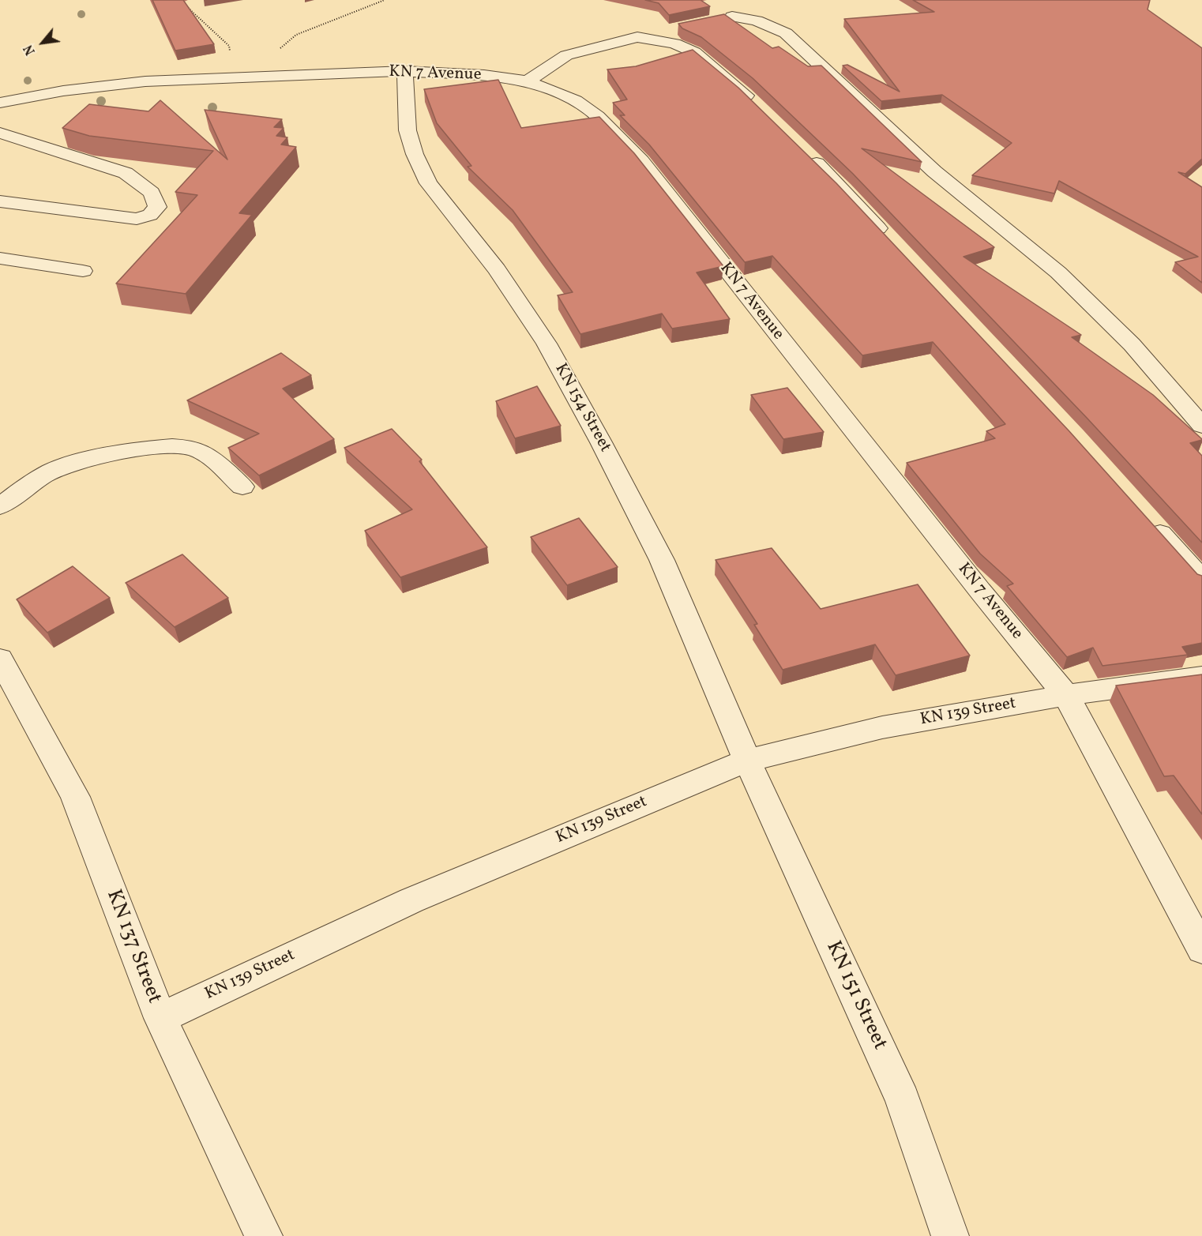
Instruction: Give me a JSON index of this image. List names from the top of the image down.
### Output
{
  "streets": {
    "street": [
      "KN 7 Avenue",
      "KN 154 Street",
      "KN 139 Street",
      "KN 137 Street",
      "KN 151 Street"
    ]
  },
  "crossings": [
    ["KN 7 Avenue", "KN 154 Street"],
    ["KN 7 Avenue", "KN 139 Street"],
    ["KN 154 Street", "KN 139 Street"],
    ["KN 154 Street", "KN 151 Street"],
    ["KN 139 Street", "KN 137 Street"],
    ["KN 139 Street", "KN 151 Street"]
  ],
  "north": "bottom left"
}
